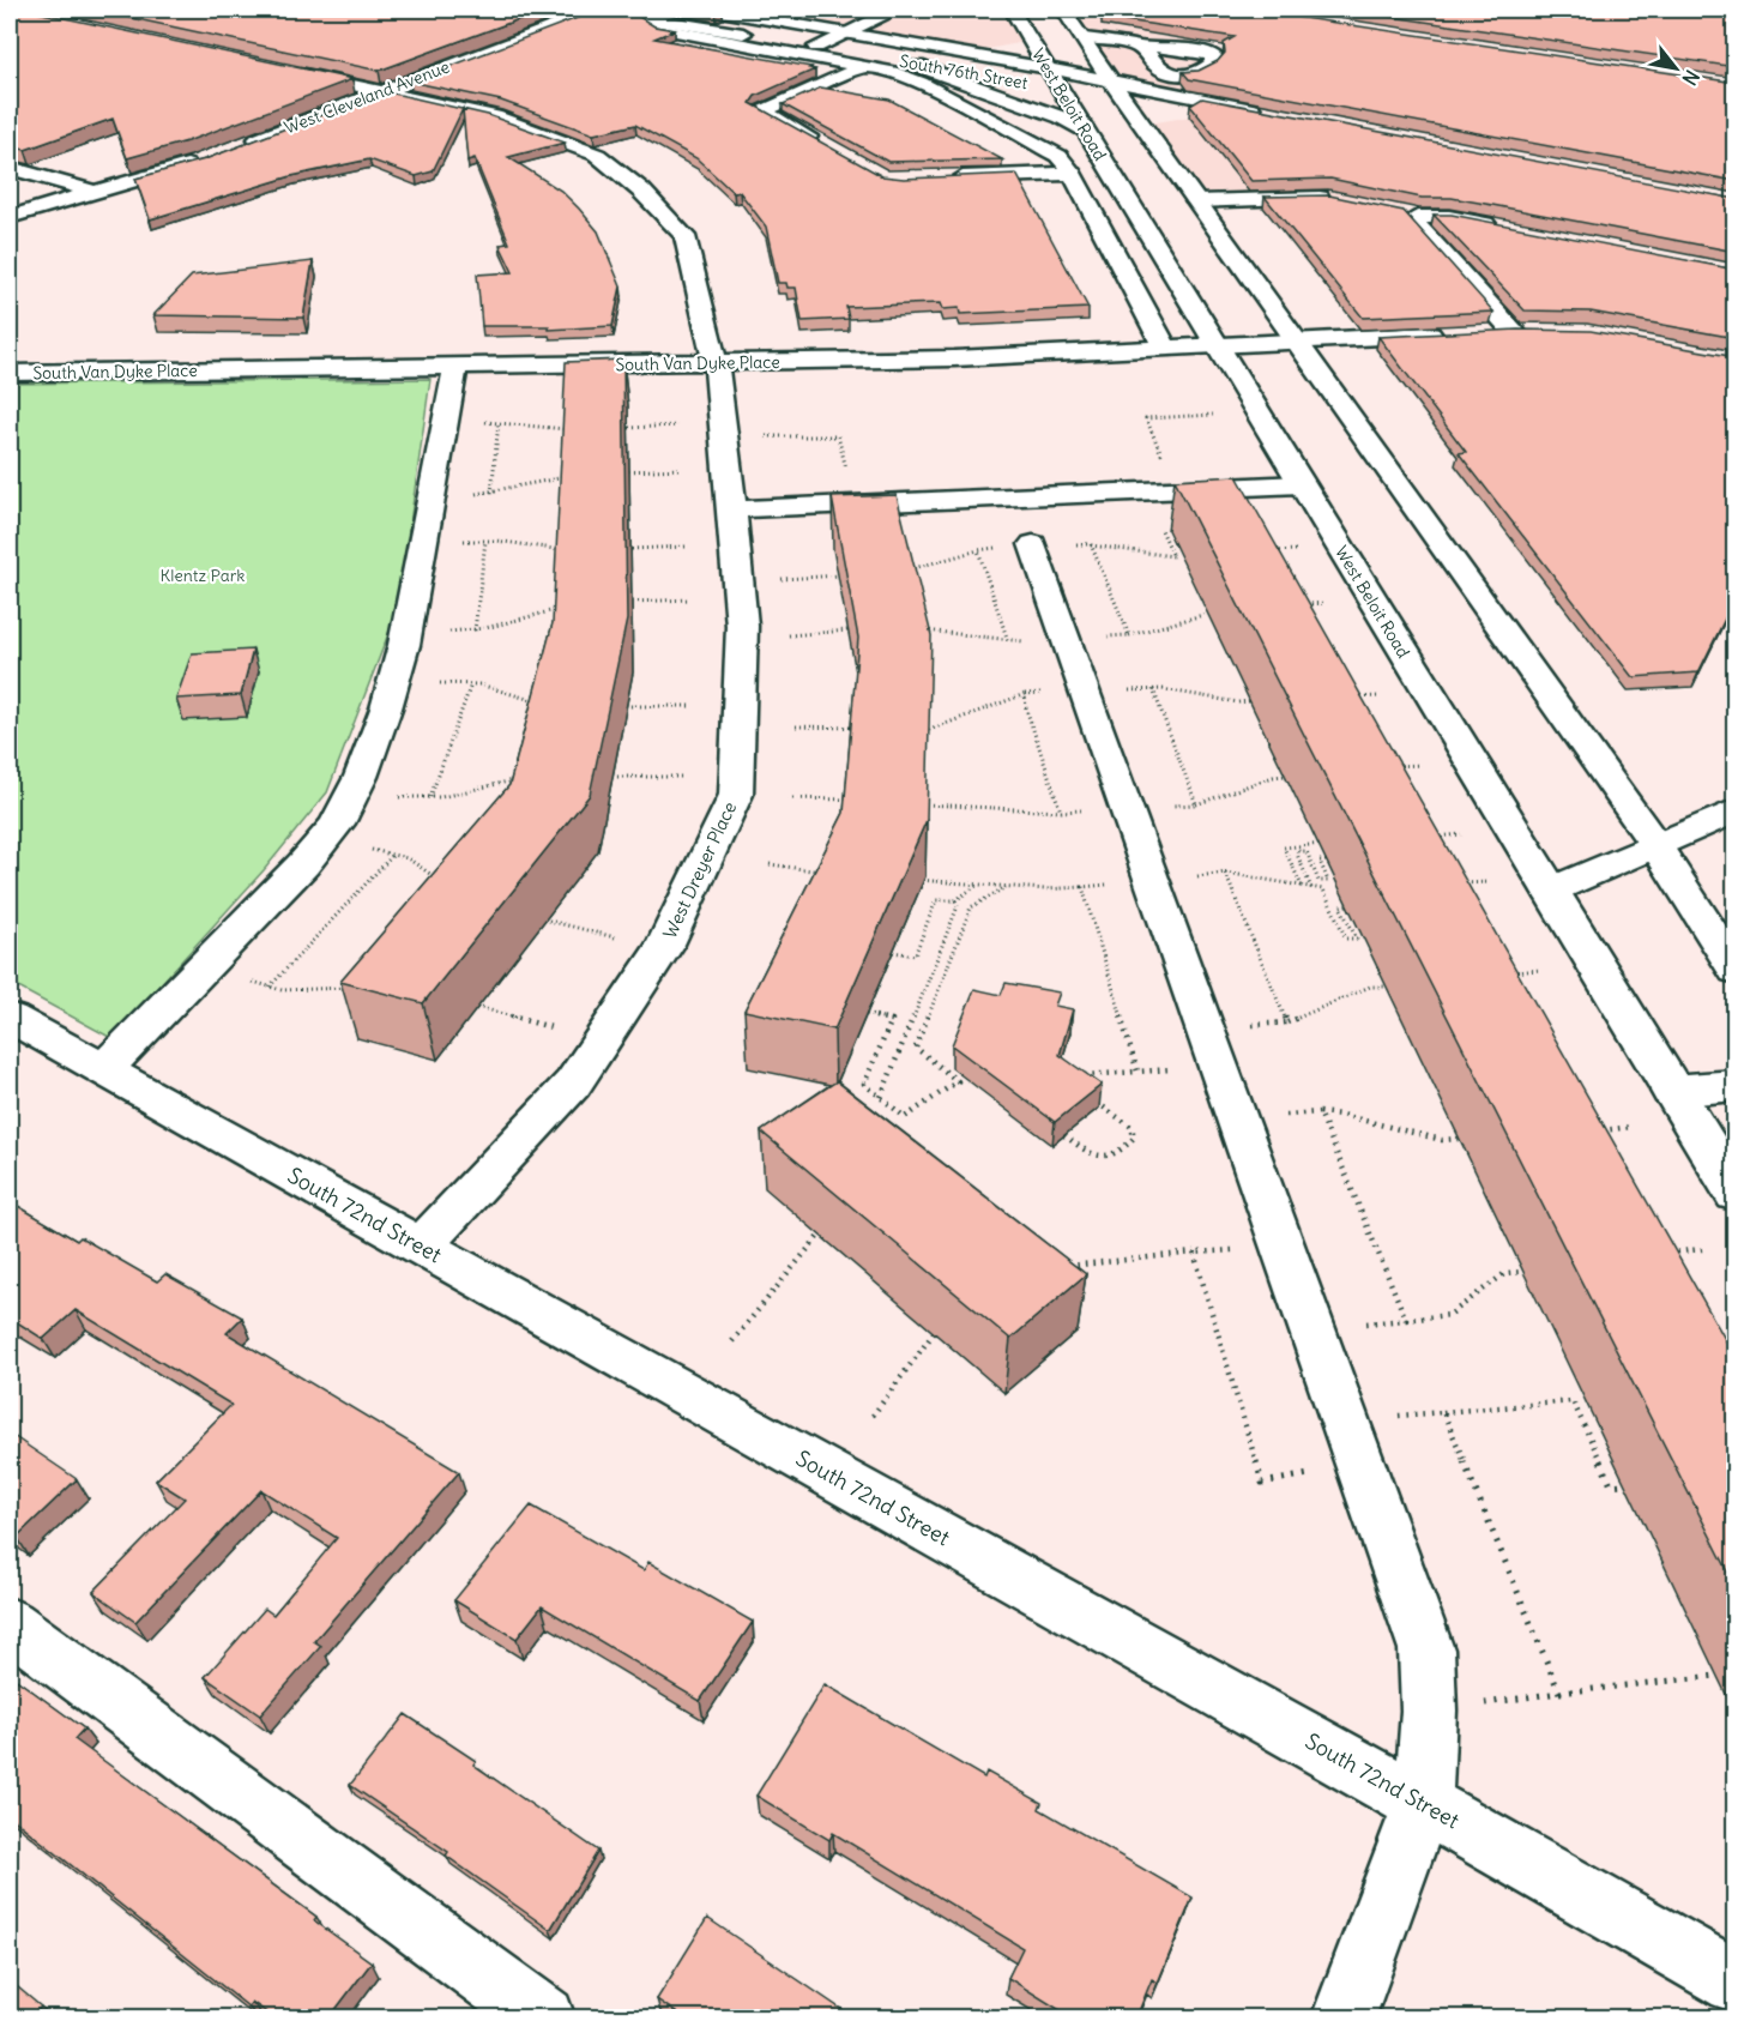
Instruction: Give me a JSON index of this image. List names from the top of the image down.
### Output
{
  "streets": {
    "street": [
      "South 76th Street",
      "West Cleveland Avenue",
      "West Beloit Road",
      "South Van Dyke Place",
      "West Dreyer Place",
      "South 72nd Street"
    ]
  },
  "crossings": [
    ["South 76th Street", "West Cleveland Avenue"],
    ["South 76th Street", "West Beloit Road"],
    ["West Cleveland Avenue", "West Dreyer Place"],
    ["West Beloit Road", "South Van Dyke Place"],
    ["South Van Dyke Place", "West Dreyer Place"],
    ["West Dreyer Place", "South 72nd Street"]
  ],
  "parks": ["Klentz Park"],
  "north": "bottom right"
}
